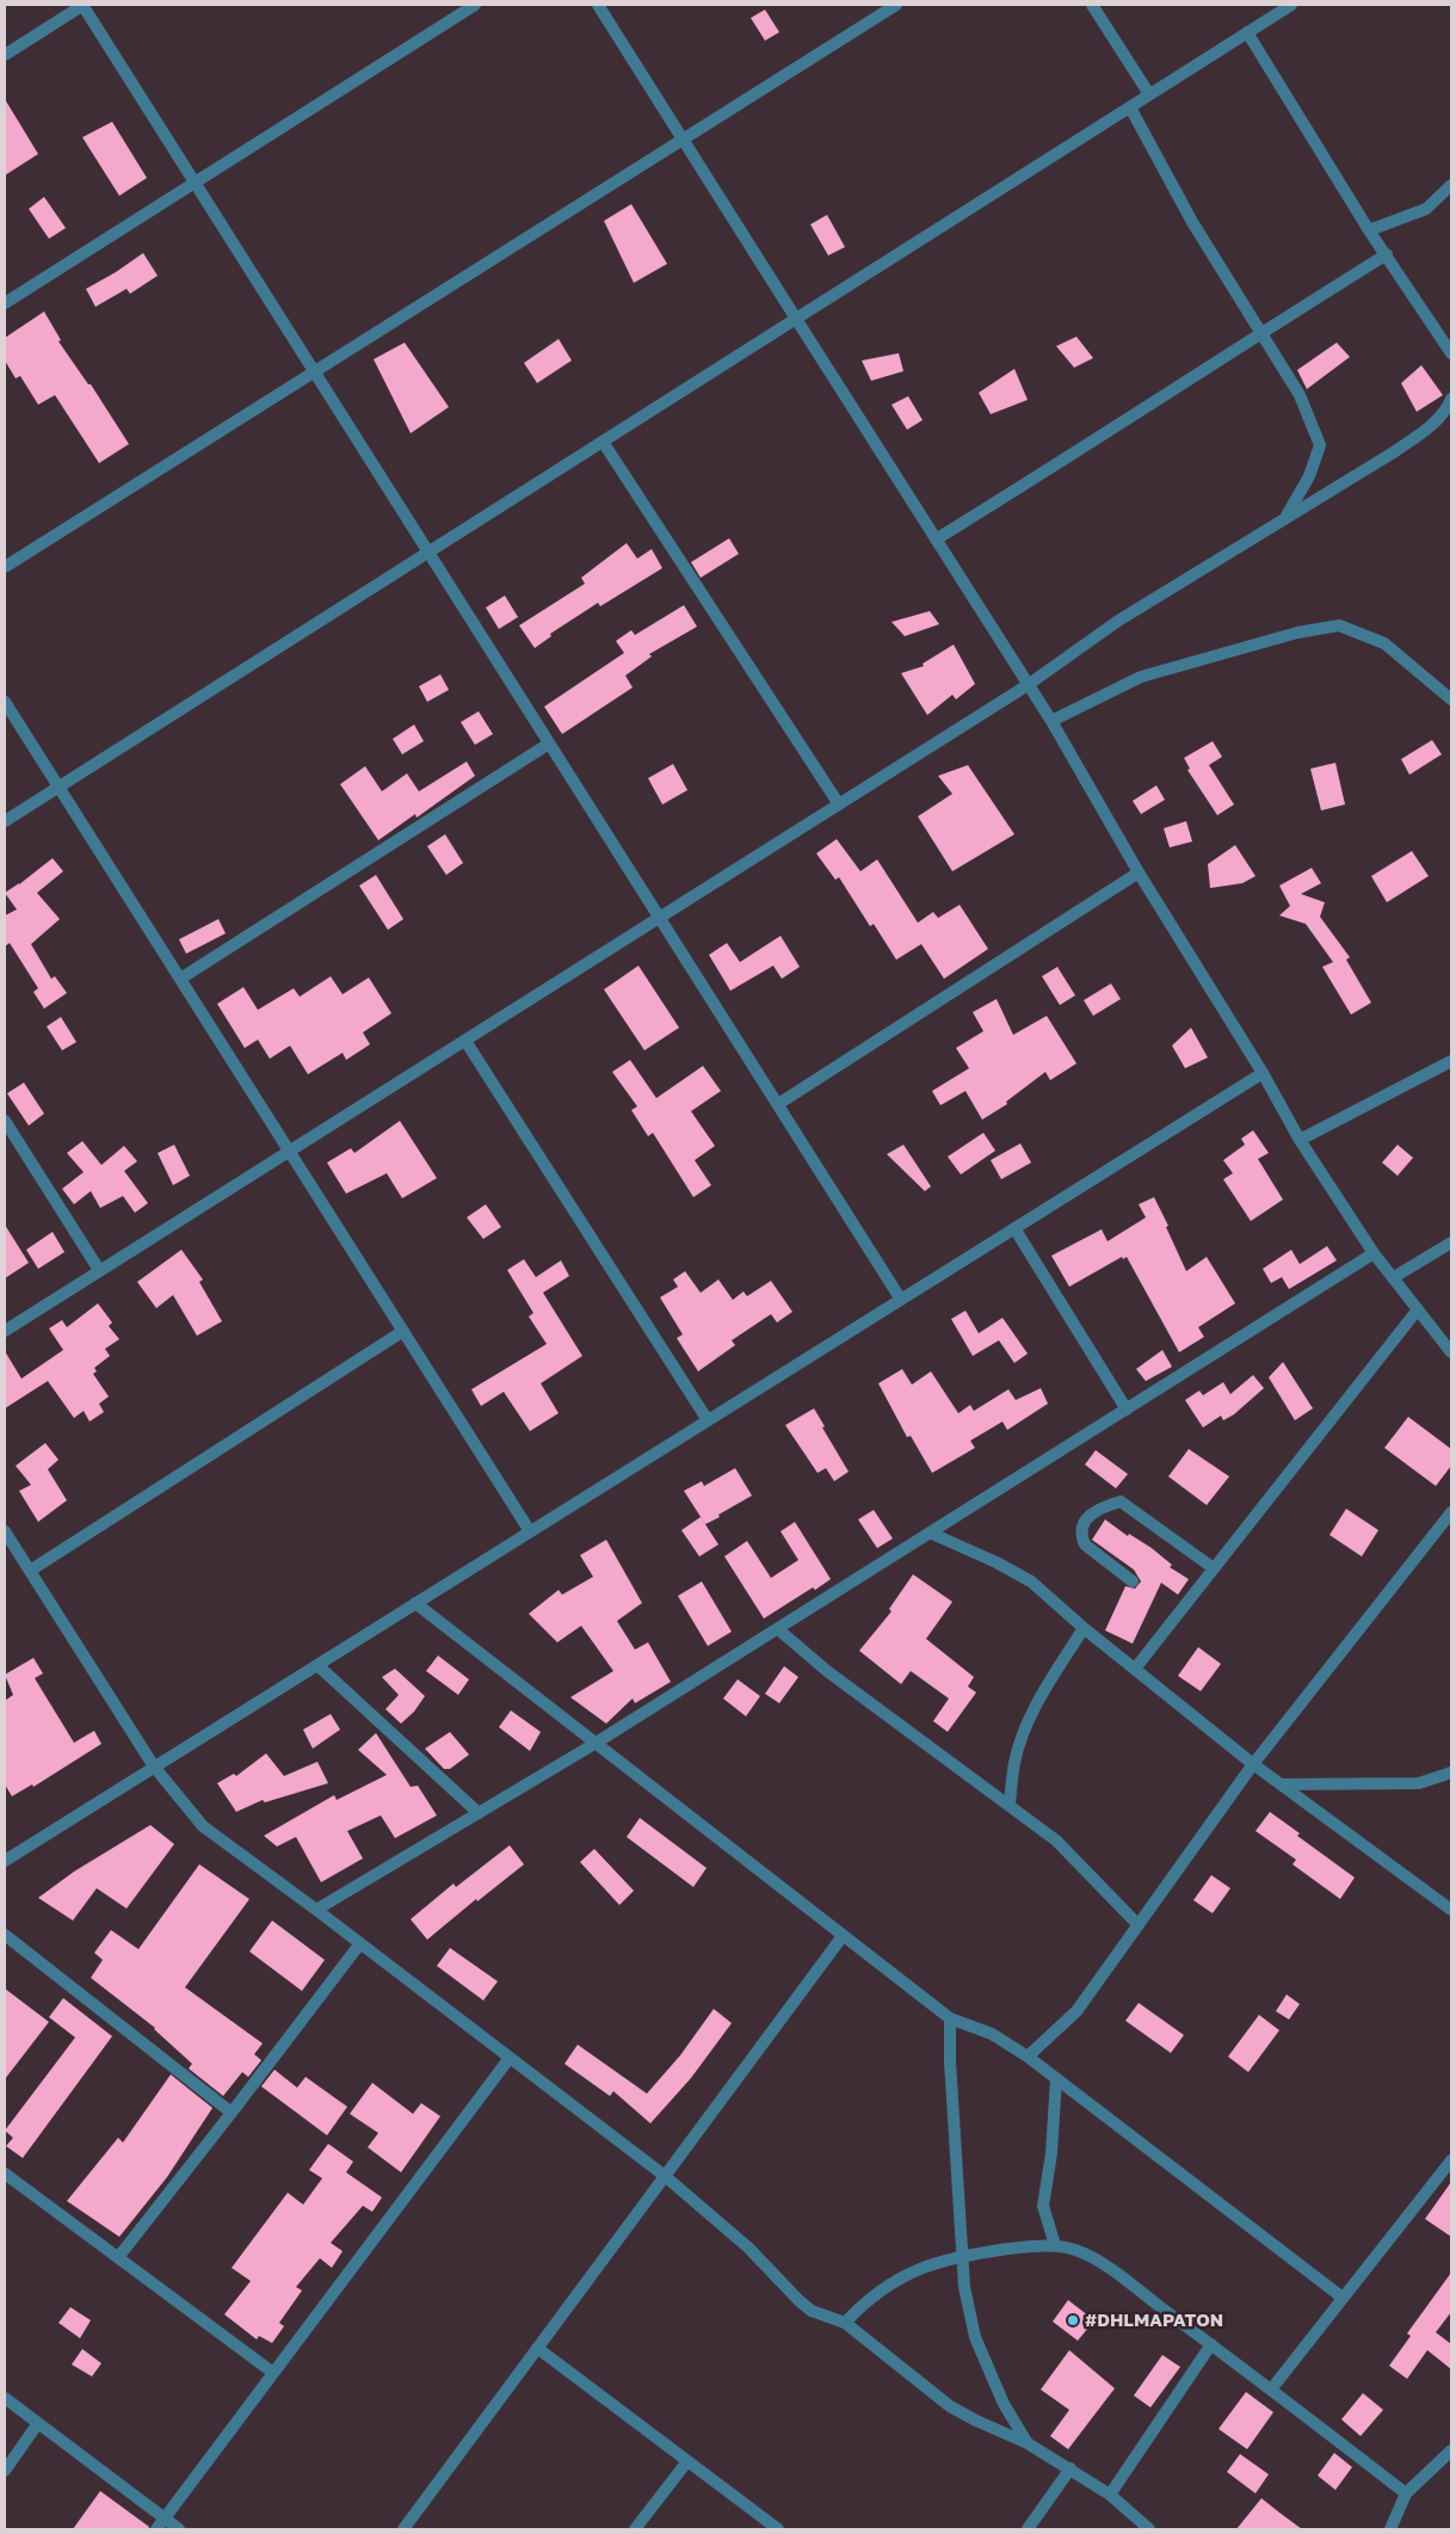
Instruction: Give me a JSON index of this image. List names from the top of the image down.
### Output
{
  "places": ["#DHLMAPATON"]
}
